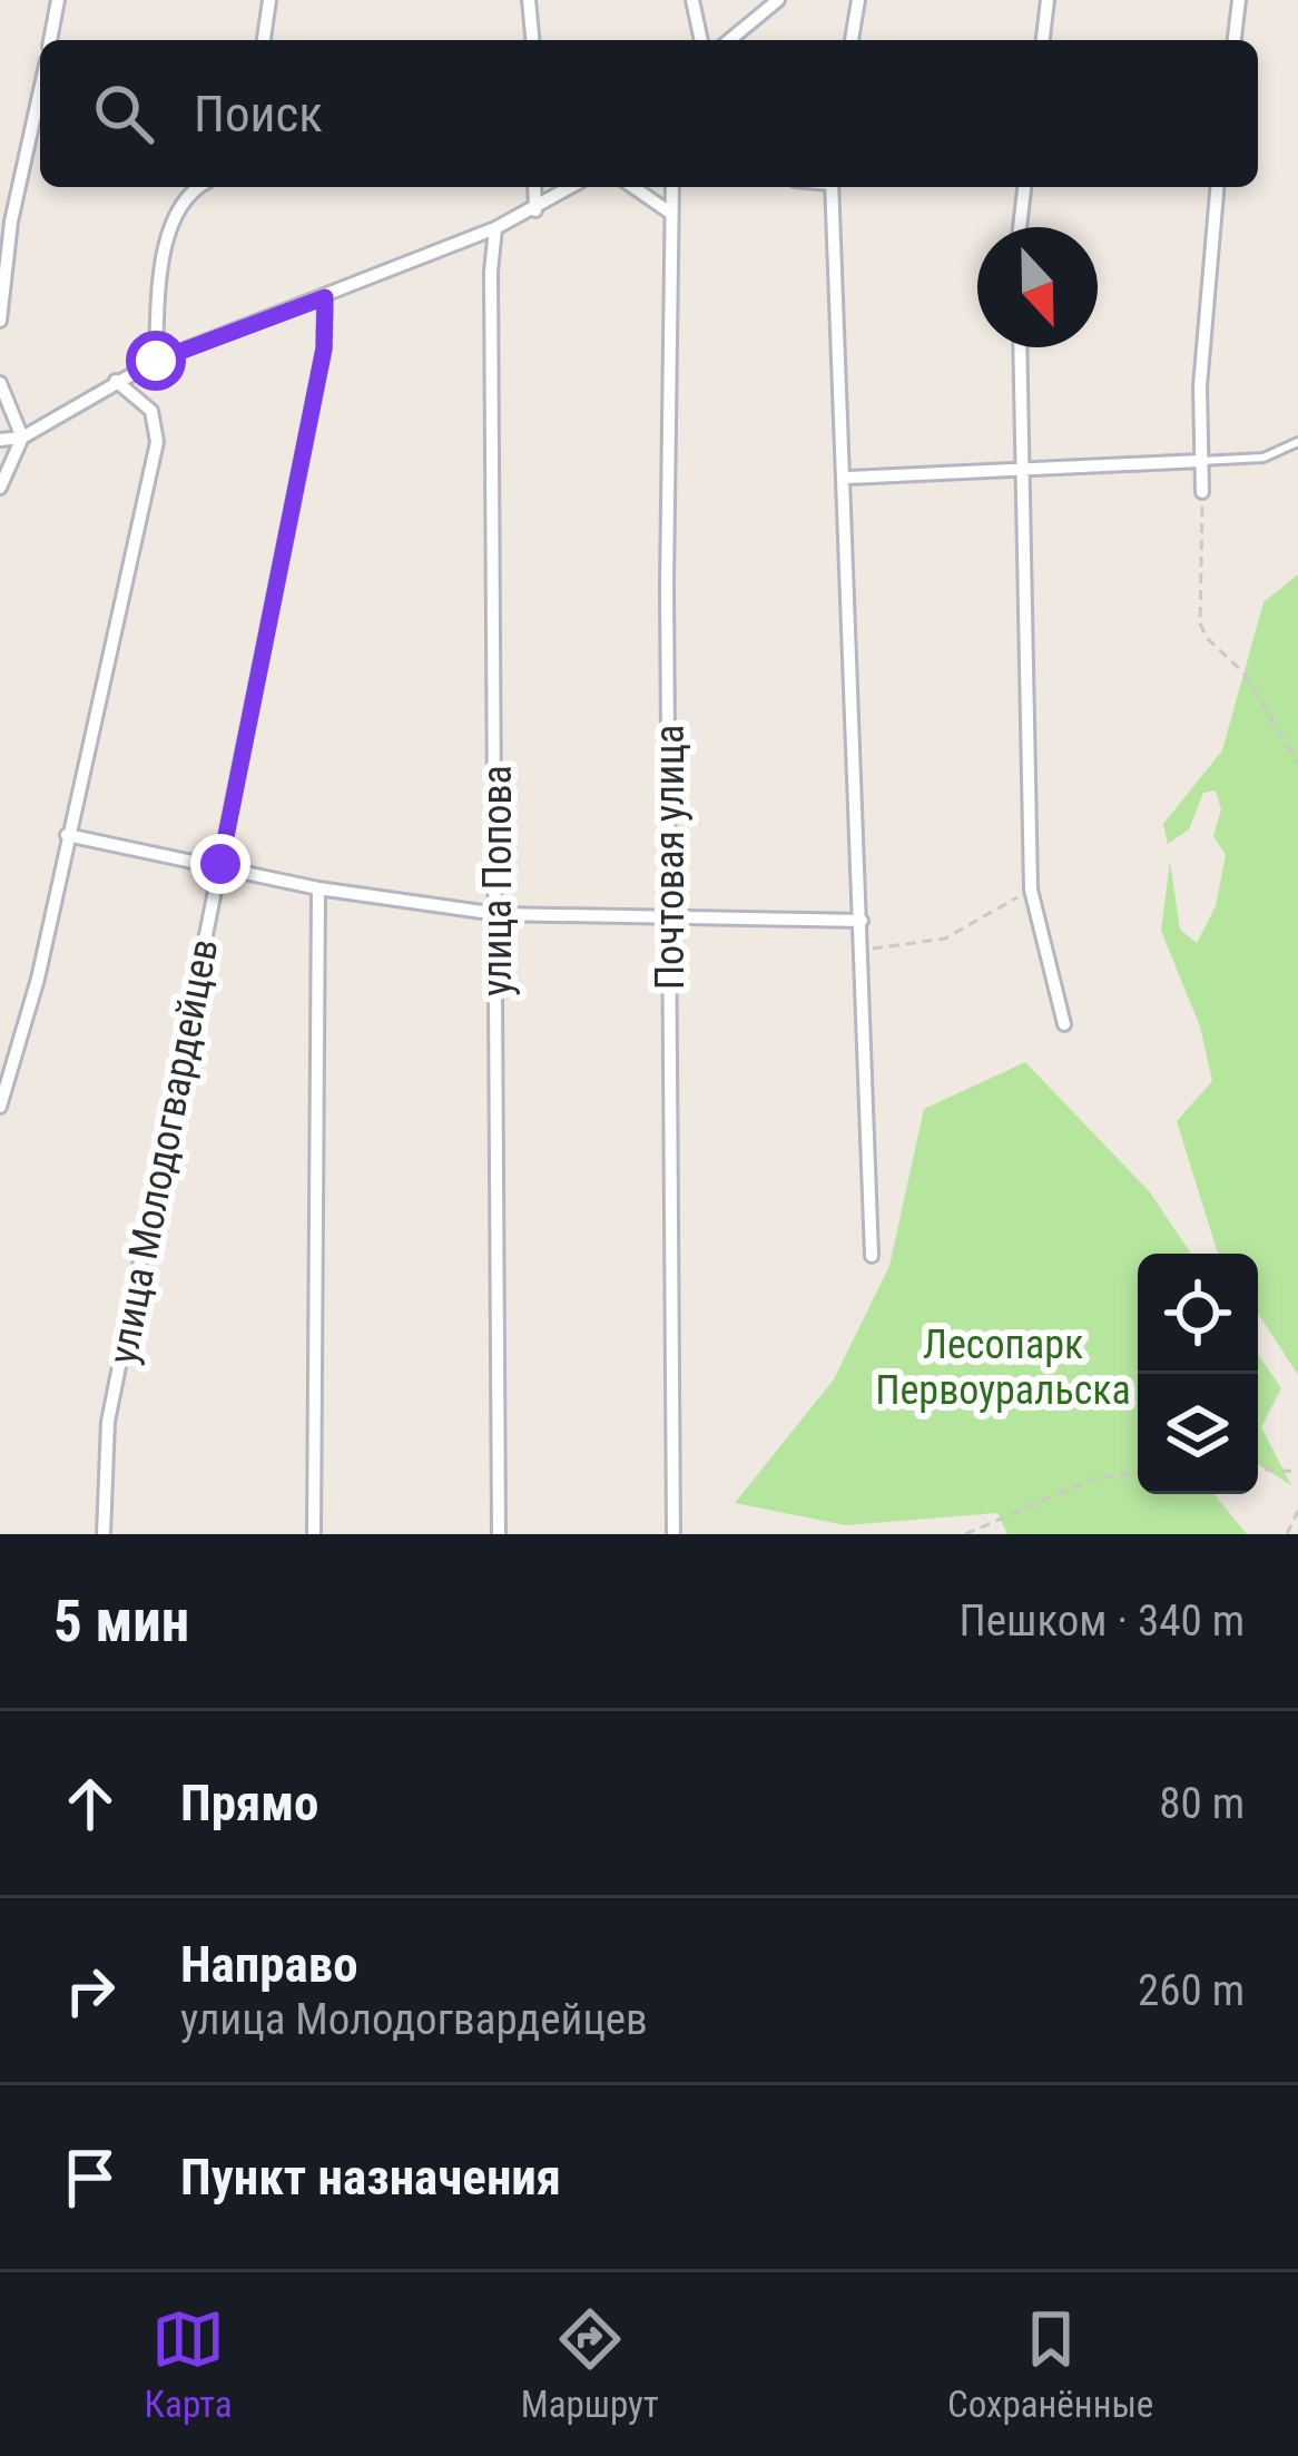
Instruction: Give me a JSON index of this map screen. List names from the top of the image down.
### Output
{
  "streets": {
    "street": ["Почтовая улица", "улица Попова", "улица Молодогвардейцев"]
  },
  "parks": ["Лесопарк Первоуральска"],
  "north": "bottom",
  "page": {
    "search": "Поиск",
    "heading": ["5 мин", "Пешком · 340 m"],
    "list": [
      ["Прямо", "80 m"],
      ["Направо", "улица Молодогвардейцев", "260 m"],
      "Пункт назначения"
    ],
    "nav": ["Карта", "Маршрут", "Сохранённые"]
  }
}
